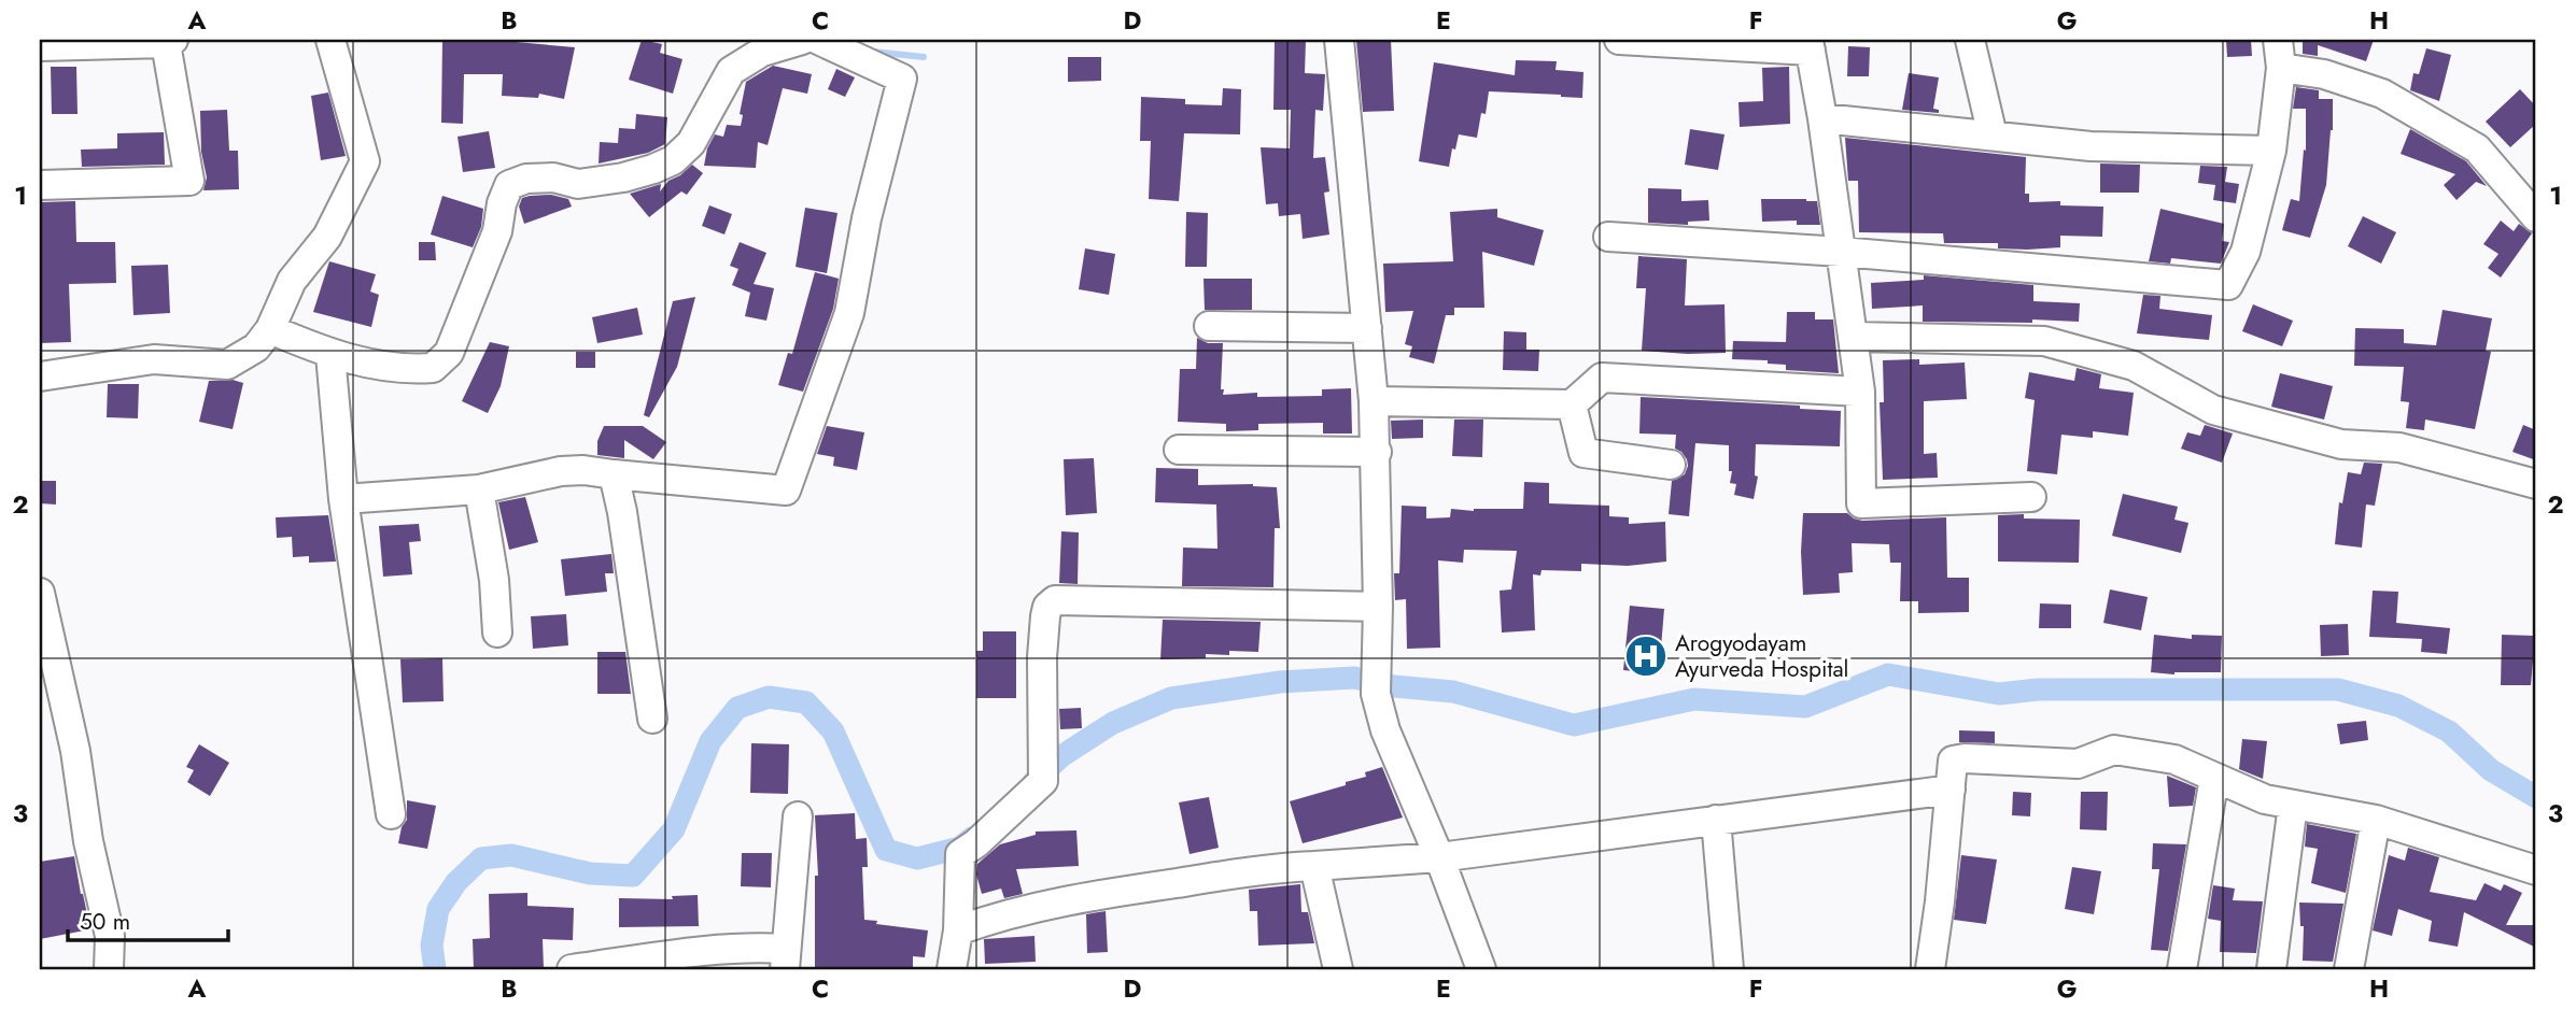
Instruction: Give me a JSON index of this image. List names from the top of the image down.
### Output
{
  "places": {
    "hospital": ["Arogyodayam Ayurveda Hospital"]
  },
  "scale_bar": "50 m",
  "grid": {
    "columns": [
      "A",
      "B",
      "C",
      "D",
      "E",
      "F",
      "G",
      "H"
    ],
    "rows": ["1", "2", "3"]
  }
}
